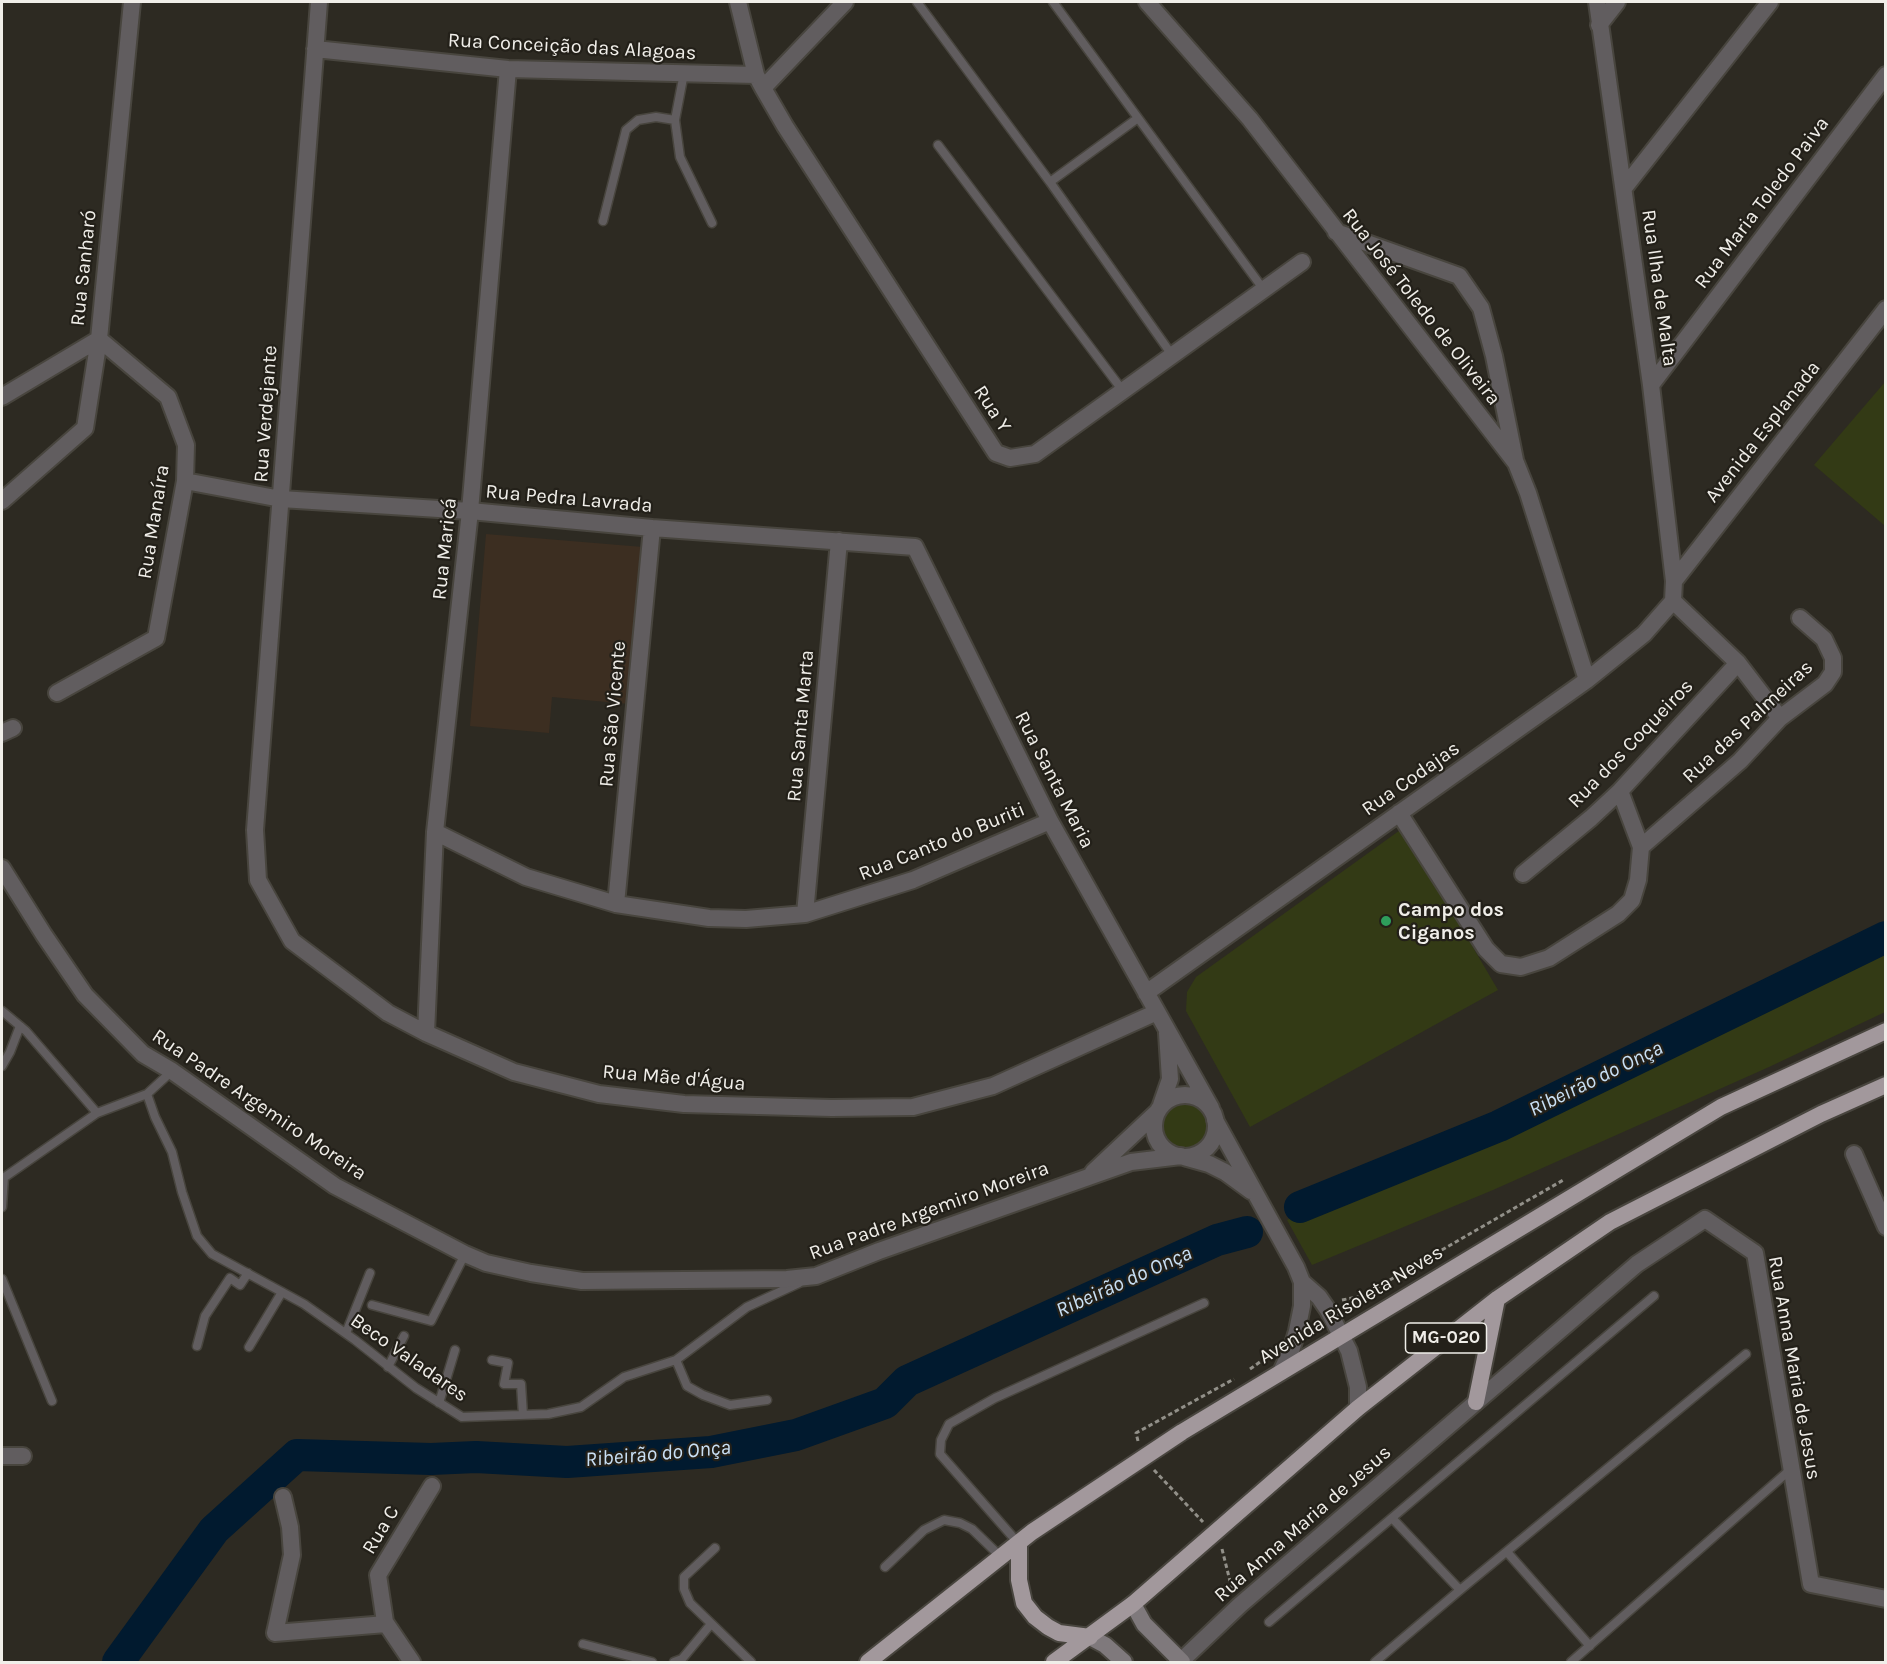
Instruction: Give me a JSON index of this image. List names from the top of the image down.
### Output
{
  "streets": {
    "highway": ["Avenida Risoleta Neves", "MG-020"],
    "street": [
      "Rua Conceição das Alagoas",
      "Rua Maria Toledo Paiva",
      "Rua Sanharó",
      "Rua Ilha de Malta",
      "Rua José Toledo de Oliveira",
      "Rua Y",
      "Rua Verdejante",
      "Avenida Esplanada",
      "Rua Pedra Lavrada",
      "Rua Manaíra",
      "Rua Maricá",
      "Rua São Vicente",
      "Rua das Palmeiras",
      "Rua Santa Marta",
      "Rua dos Coqueiros",
      "Rua Codajas",
      "Rua Santa Maria",
      "Rua Canto do Buriti",
      "Rua Mãe d'Água",
      "Rua Padre Argemiro Moreira",
      "Rua Anna Maria de Jesus",
      "Rua C"
    ],
    "lane": ["Beco Valadares"]
  },
  "crossings": [
    ["Rua Conceição das Alagoas", "Rua Y"],
    ["Rua Conceição das Alagoas", "Rua Verdejante"],
    ["Rua Conceição das Alagoas", "Rua Maricá"],
    ["Rua Maria Toledo Paiva", "Rua Ilha de Malta"],
    ["Rua Sanharó", "Rua Manaíra"],
    ["Rua Ilha de Malta", "Avenida Esplanada"],
    ["Rua José Toledo de Oliveira", "Rua Codajas"],
    ["Rua Verdejante", "Rua Pedra Lavrada"],
    ["Rua Verdejante", "Rua Mãe d'Água"],
    ["Rua Pedra Lavrada", "Rua Manaíra"],
    ["Rua Pedra Lavrada", "Rua Maricá"],
    ["Rua Pedra Lavrada", "Rua São Vicente"],
    ["Rua Pedra Lavrada", "Rua Santa Marta"],
    ["Rua Pedra Lavrada", "Rua Santa Maria"],
    ["Rua Maricá", "Rua Canto do Buriti"],
    ["Rua Maricá", "Rua Mãe d'Água"],
    ["Rua São Vicente", "Rua Canto do Buriti"],
    ["Rua Santa Marta", "Rua Canto do Buriti"],
    ["Rua Codajas", "Rua Santa Maria"],
    ["Rua Santa Maria", "Rua Canto do Buriti"],
    ["Rua Santa Maria", "Rua Mãe d'Água"],
    ["Rua Santa Maria", "Rua Padre Argemiro Moreira"],
    ["Rua Santa Maria", "Avenida Risoleta Neves"],
    ["Rua Santa Maria", "MG-020"],
    ["Rua Padre Argemiro Moreira", "Beco Valadares"]
  ],
  "water": ["Ribeirão do Onça"],
  "places": ["Campo dos Ciganos"]
}
